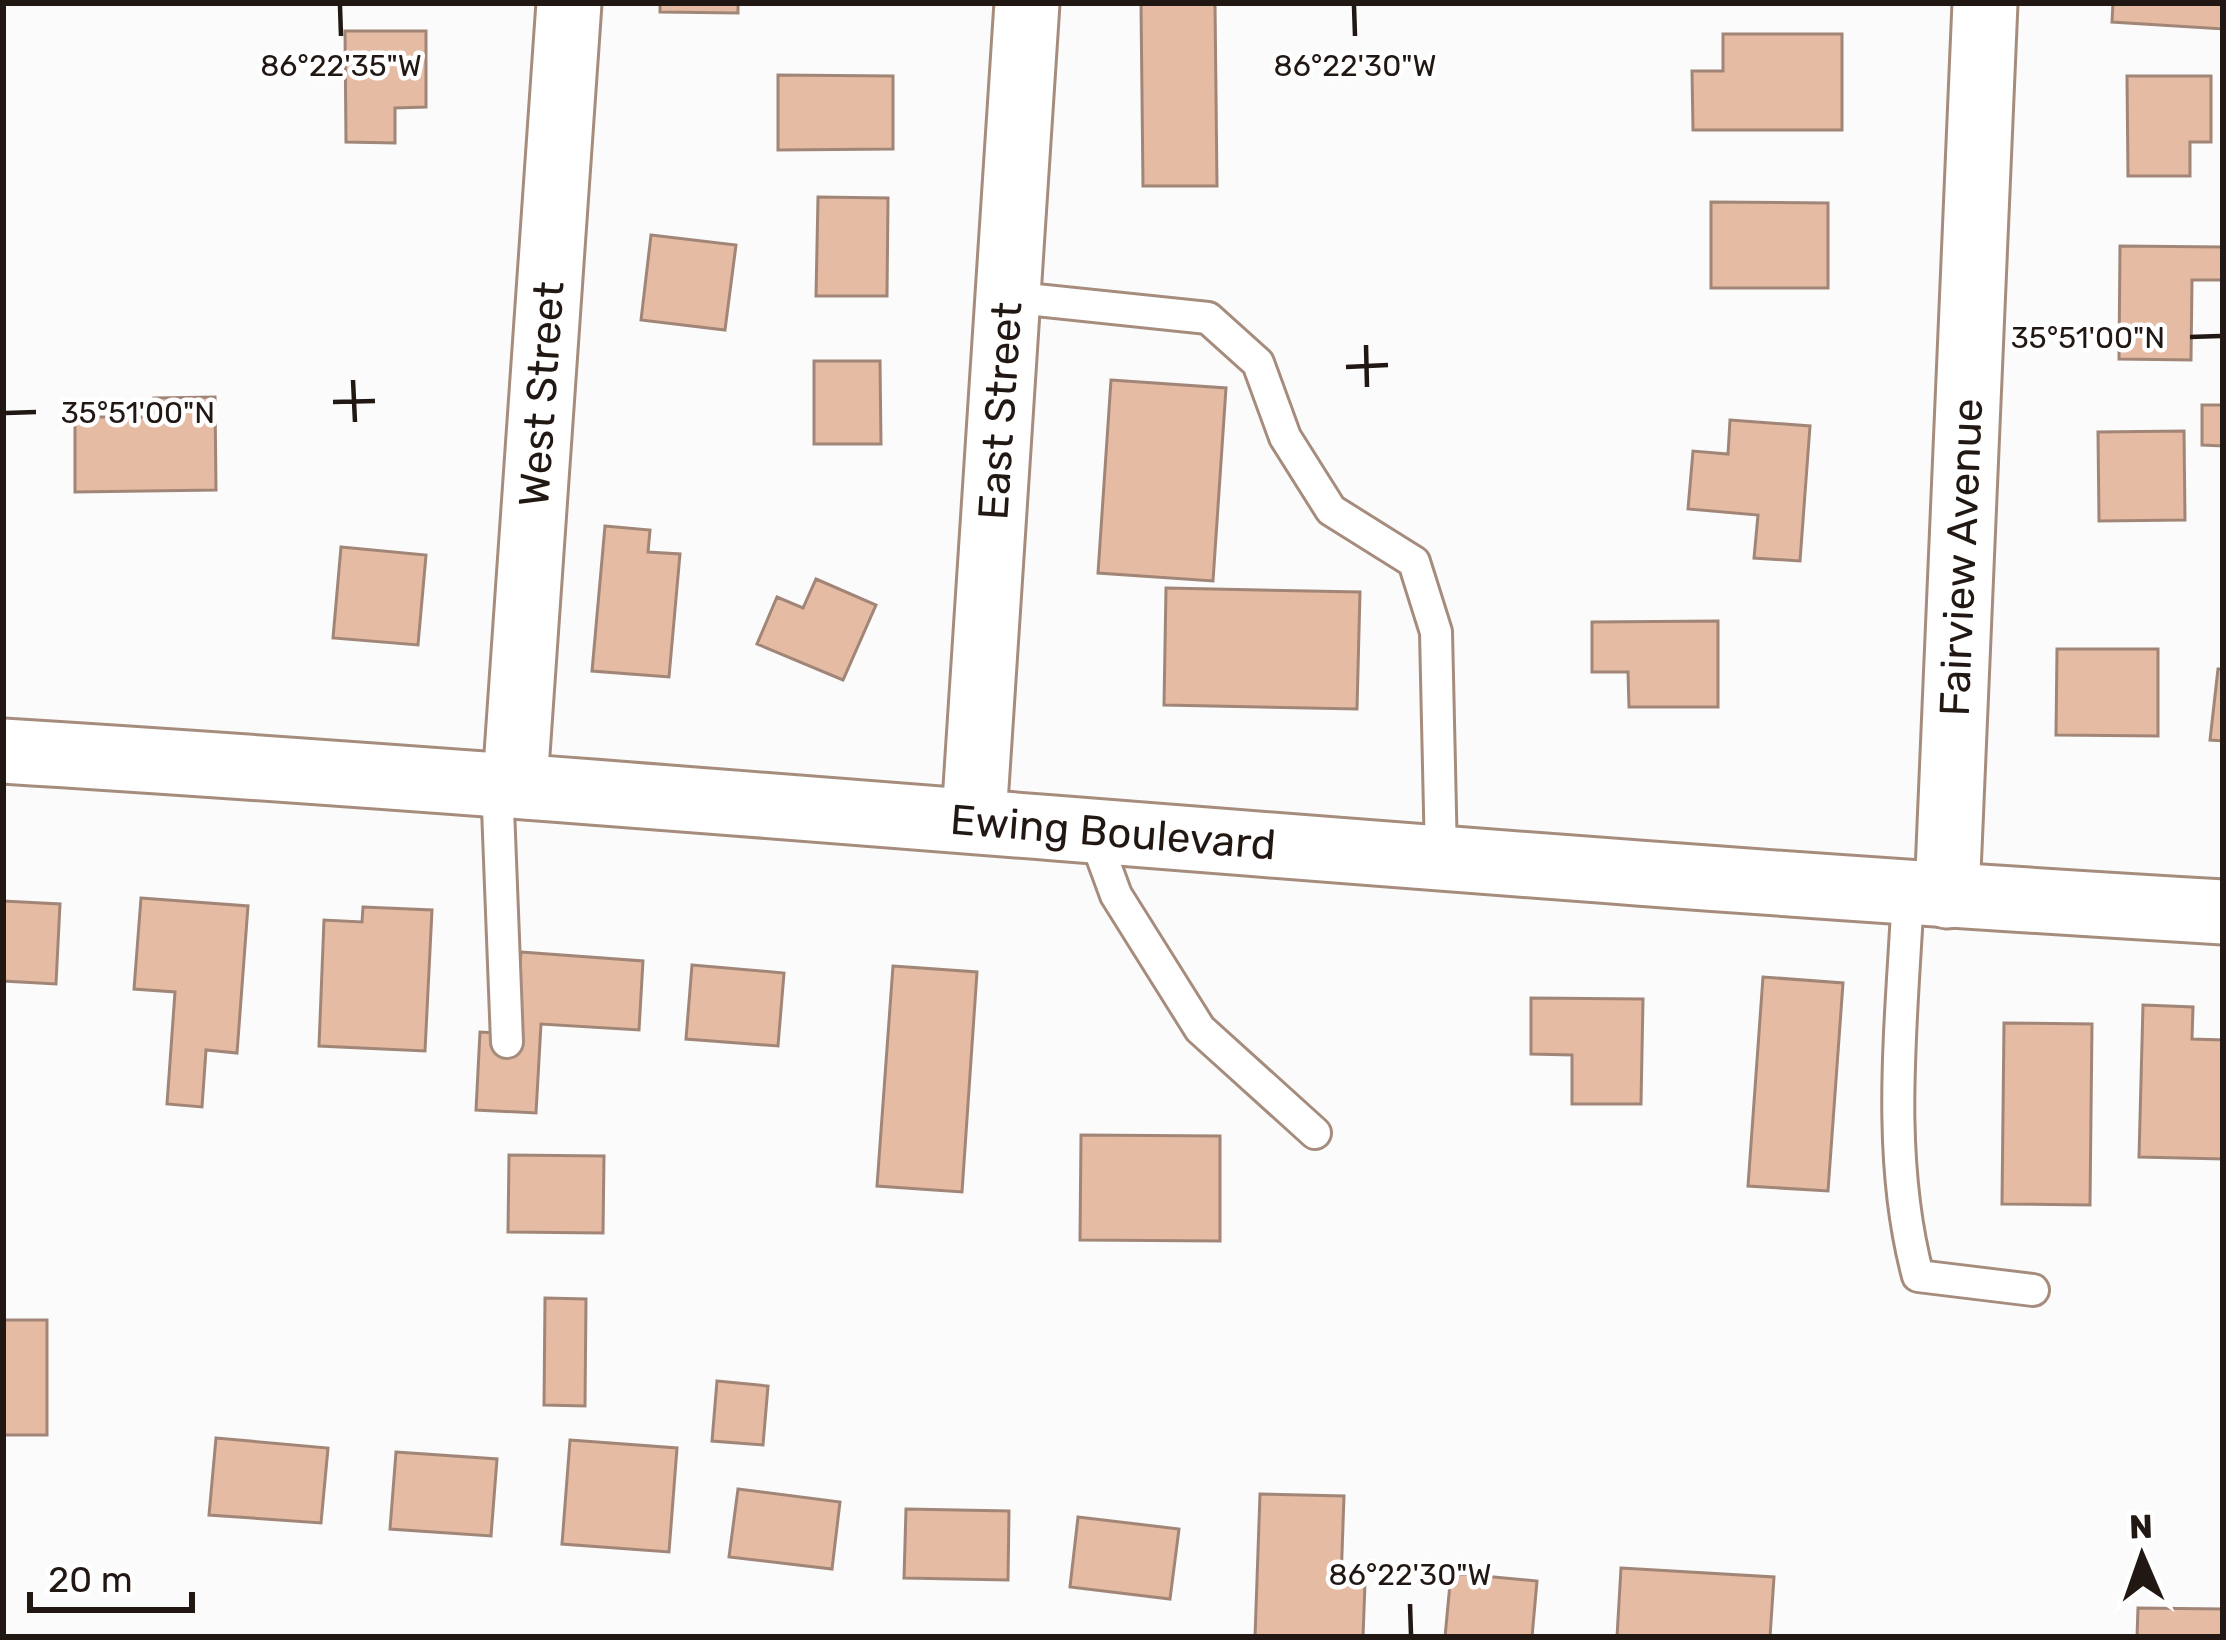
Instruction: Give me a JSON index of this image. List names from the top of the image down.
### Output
{
  "streets": {
    "street": [
      "West Street",
      "East Street",
      "Fairview Avenue",
      "Ewing Boulevard"
    ]
  },
  "crossings": [
    ["West Street", "Ewing Boulevard"],
    ["East Street", "Ewing Boulevard"],
    ["Fairview Avenue", "Ewing Boulevard"]
  ],
  "scale_bar": "20 m",
  "north": "top",
  "coordinates": ["86°22'35\"W", "86°22'30\"W", "35°51'00\"N"]
}
